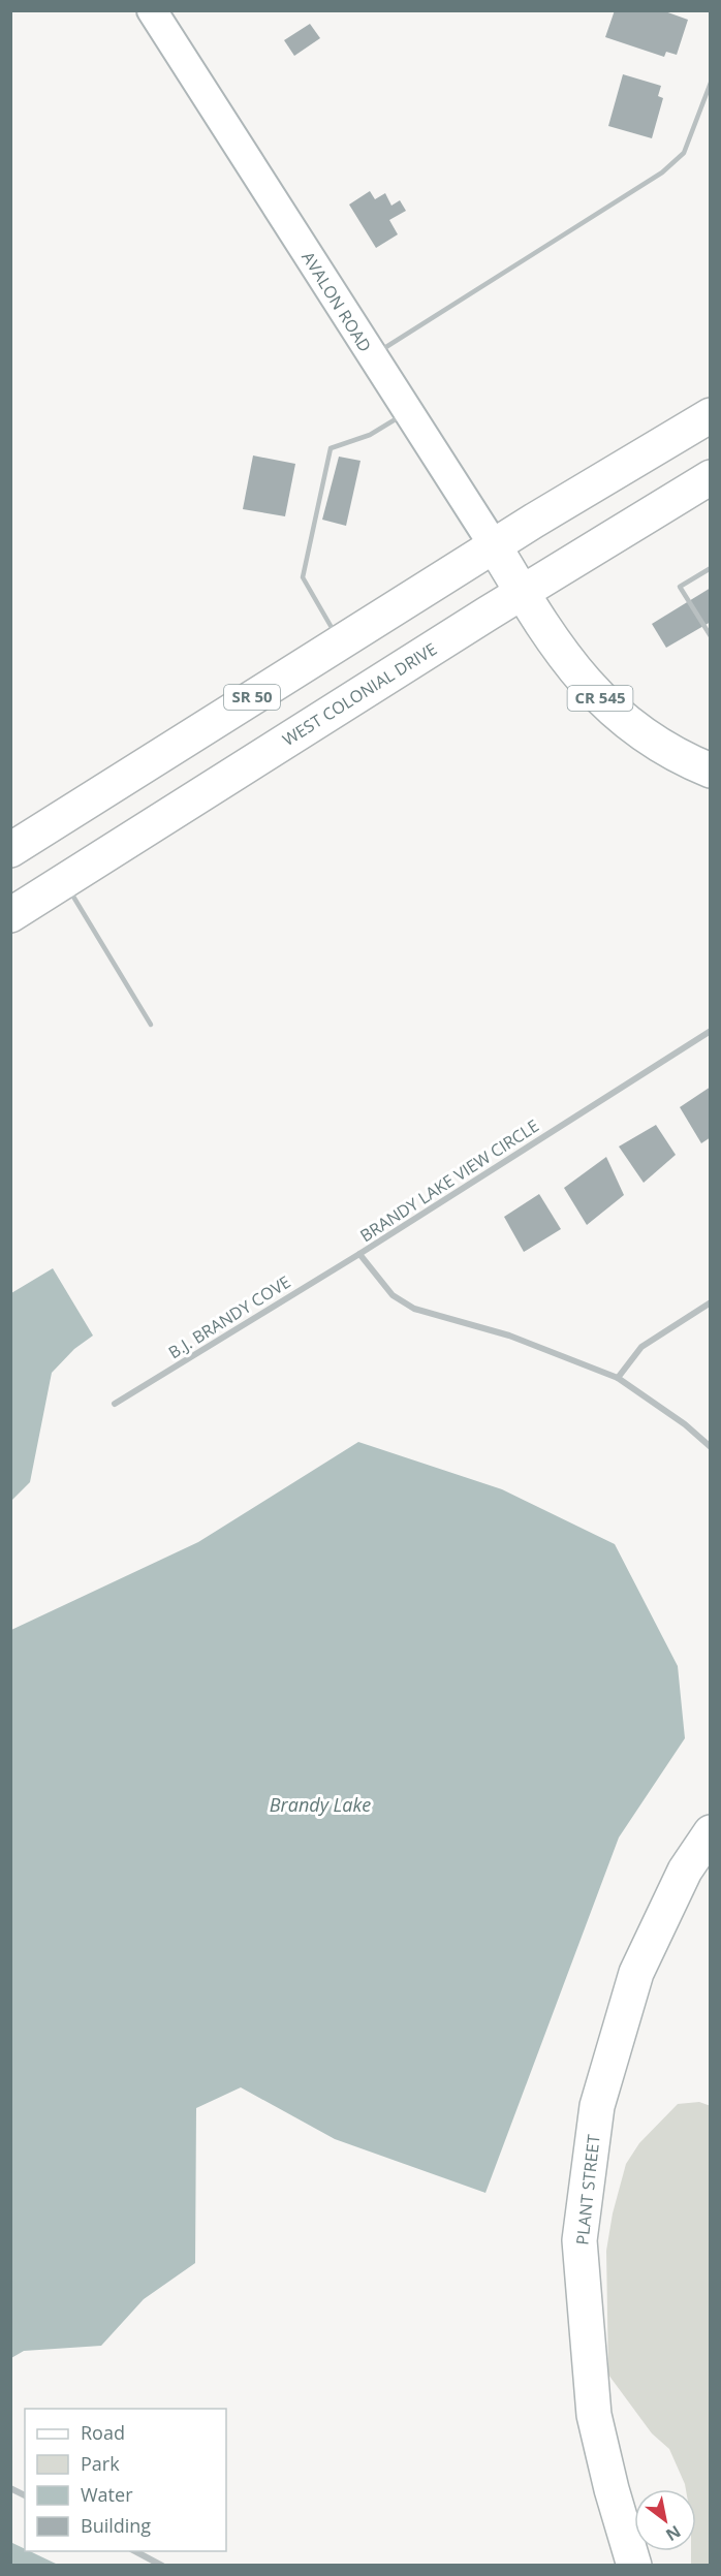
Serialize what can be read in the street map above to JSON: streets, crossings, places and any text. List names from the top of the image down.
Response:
{
  "streets": {
    "main road": [
      "AVALON ROAD",
      "WEST COLONIAL DRIVE",
      "SR 50",
      "CR 545",
      "PLANT STREET"
    ],
    "street": ["BRANDY LAKE VIEW CIRCLE", "B.J. BRANDY COVE"]
  },
  "crossings": [
    ["AVALON ROAD", "WEST COLONIAL DRIVE"],
    ["AVALON ROAD", "SR 50"],
    ["AVALON ROAD", "CR 545"],
    ["WEST COLONIAL DRIVE", "CR 545"],
    ["BRANDY LAKE VIEW CIRCLE", "B.J. BRANDY COVE"]
  ],
  "water": ["Brandy Lake"],
  "legend": [
    "Road",
    "Park",
    "Water",
    "Building"
  ],
  "north": "bottom right"
}
